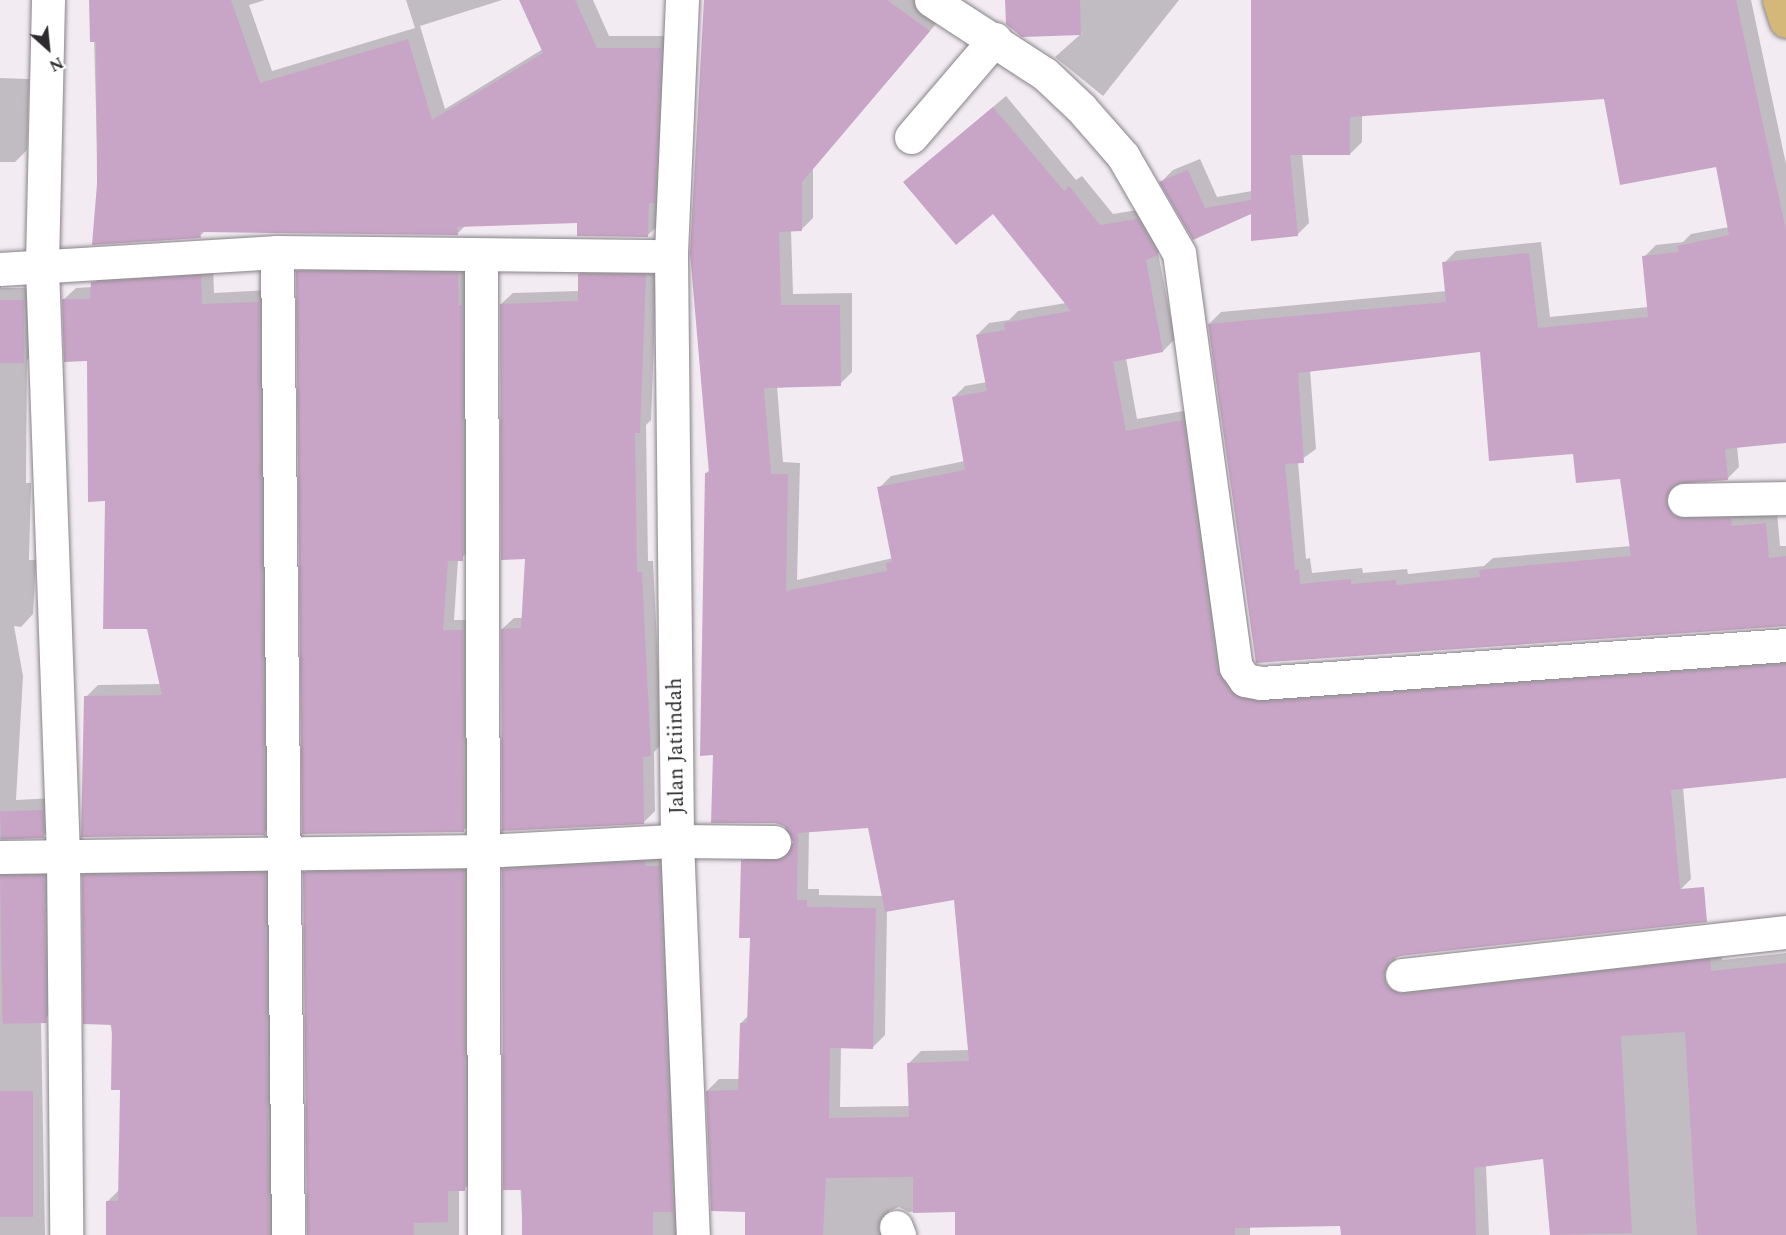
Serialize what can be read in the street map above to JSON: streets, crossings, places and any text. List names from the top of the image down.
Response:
{
  "streets": {
    "street": ["Jalan Jatiindah"]
  },
  "north": "bottom right"
}
